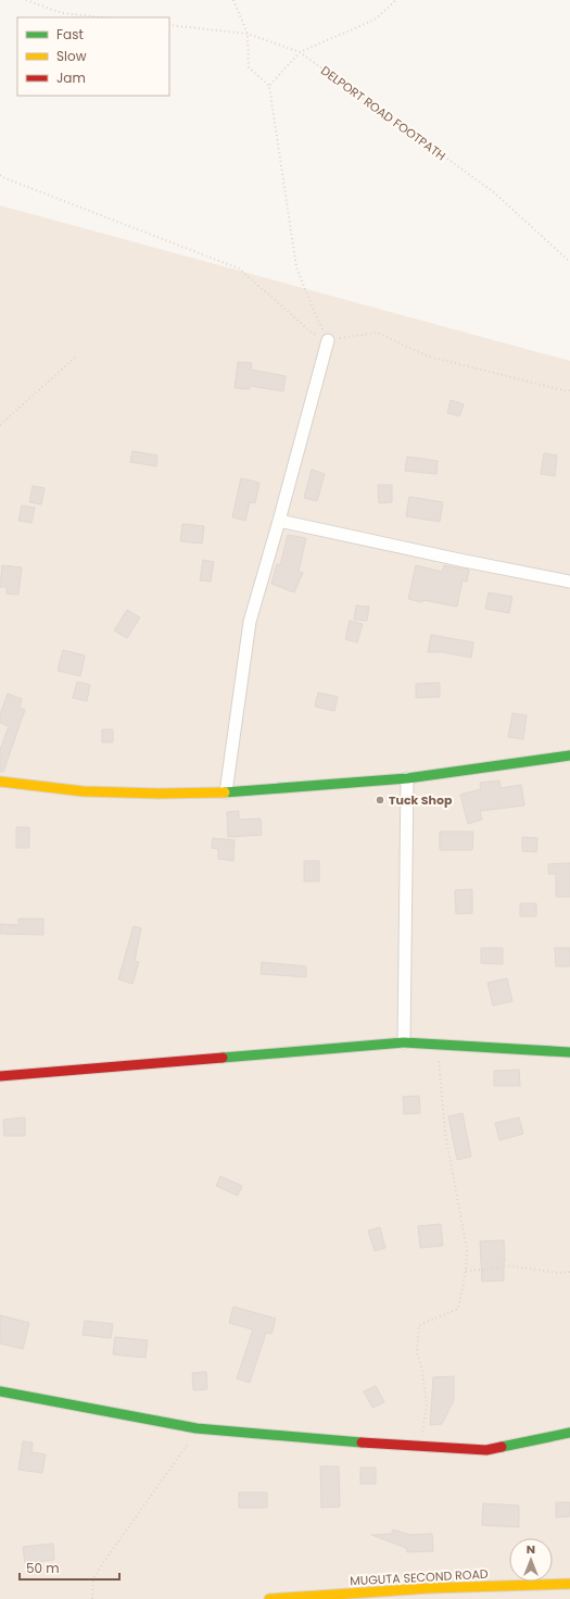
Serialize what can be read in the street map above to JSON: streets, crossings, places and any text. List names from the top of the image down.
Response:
{
  "streets": {
    "street": ["MUGUTA SECOND ROAD"],
    "path": ["DELPORT ROAD FOOTPATH"]
  },
  "places": ["Tuck Shop"],
  "legend": ["Fast", "Slow", "Jam"],
  "scale_bar": "50 m",
  "north": "top"
}
